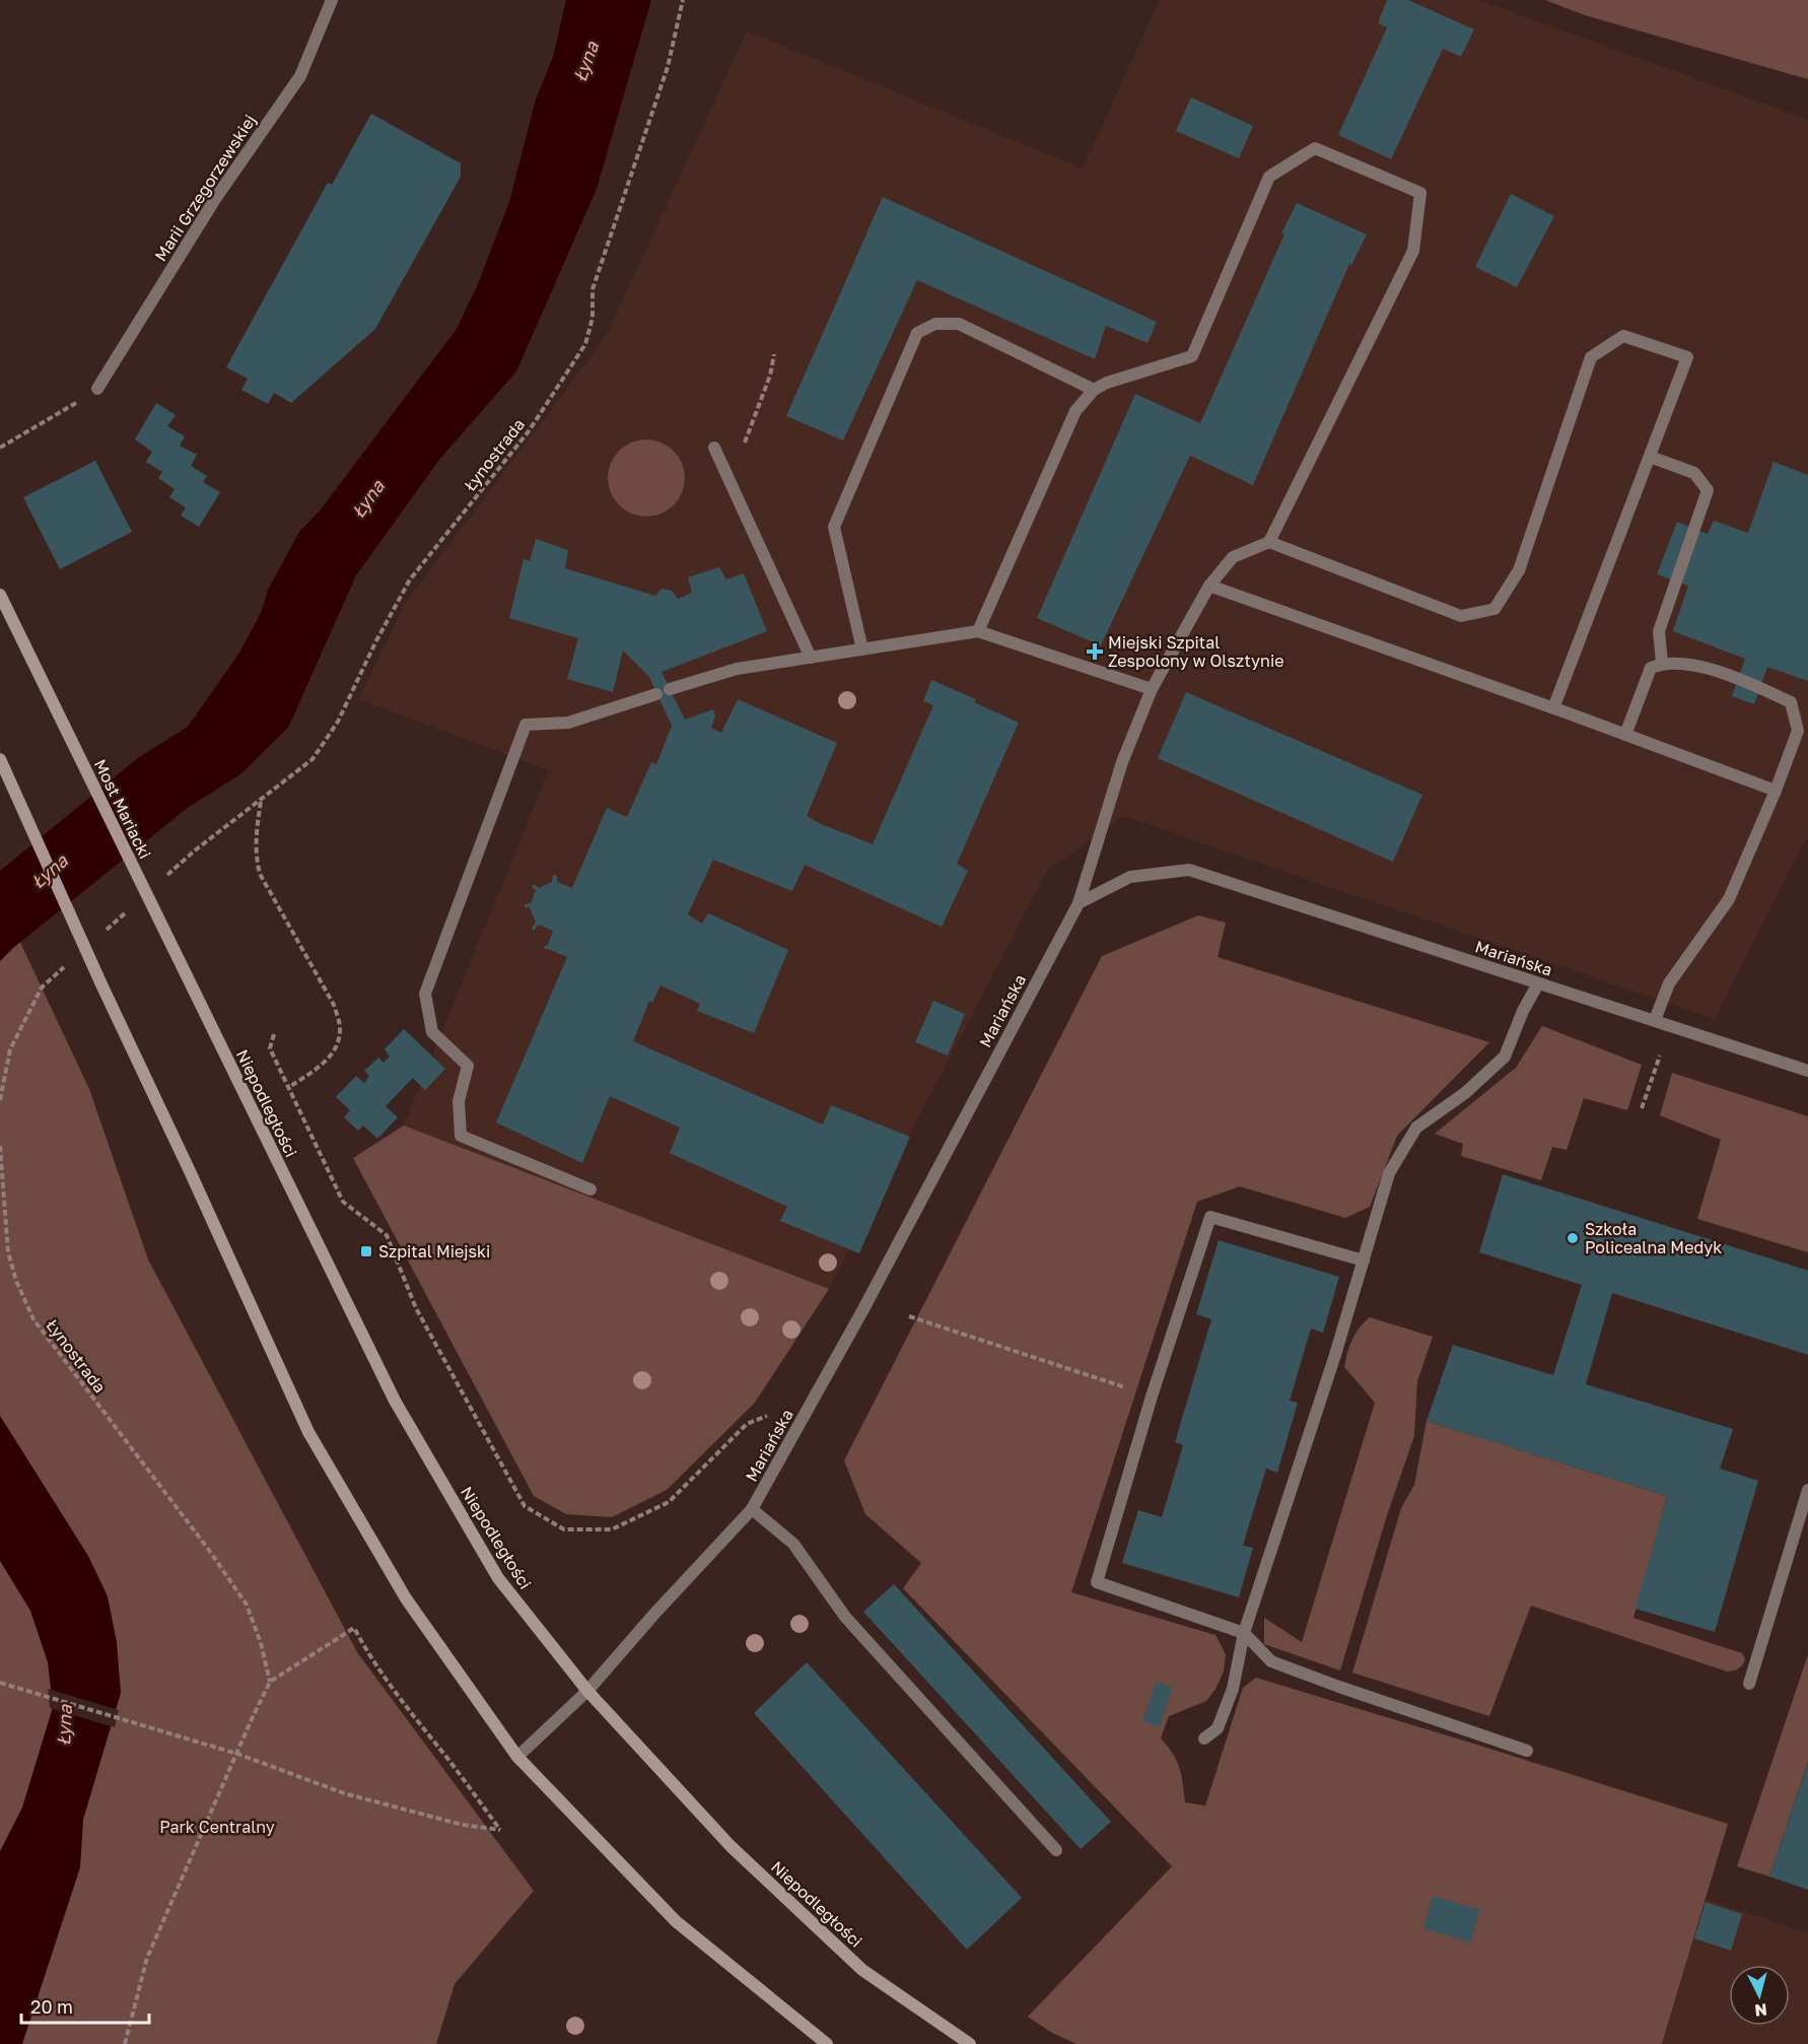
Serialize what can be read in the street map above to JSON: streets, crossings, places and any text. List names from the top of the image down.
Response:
{
  "streets": {
    "street": [
      "Marii Grzegorzewskiej",
      "Most Mariacki",
      "Mariańska",
      "Niepodległości"
    ],
    "path": ["Łynostrada"]
  },
  "crossings": [
    ["Most Mariacki", "Niepodległości"],
    ["Mariańska", "Niepodległości"]
  ],
  "water": ["Łyna"],
  "parks": ["Park Centralny"],
  "places": {
    "health": ["Miejski Szpital Zespolony w Olsztynie"],
    "other": ["Szkoła Policealna Medyk"],
    "transit": ["Szpital Miejski"]
  },
  "scale_bar": "20 m",
  "north": "bottom"
}
